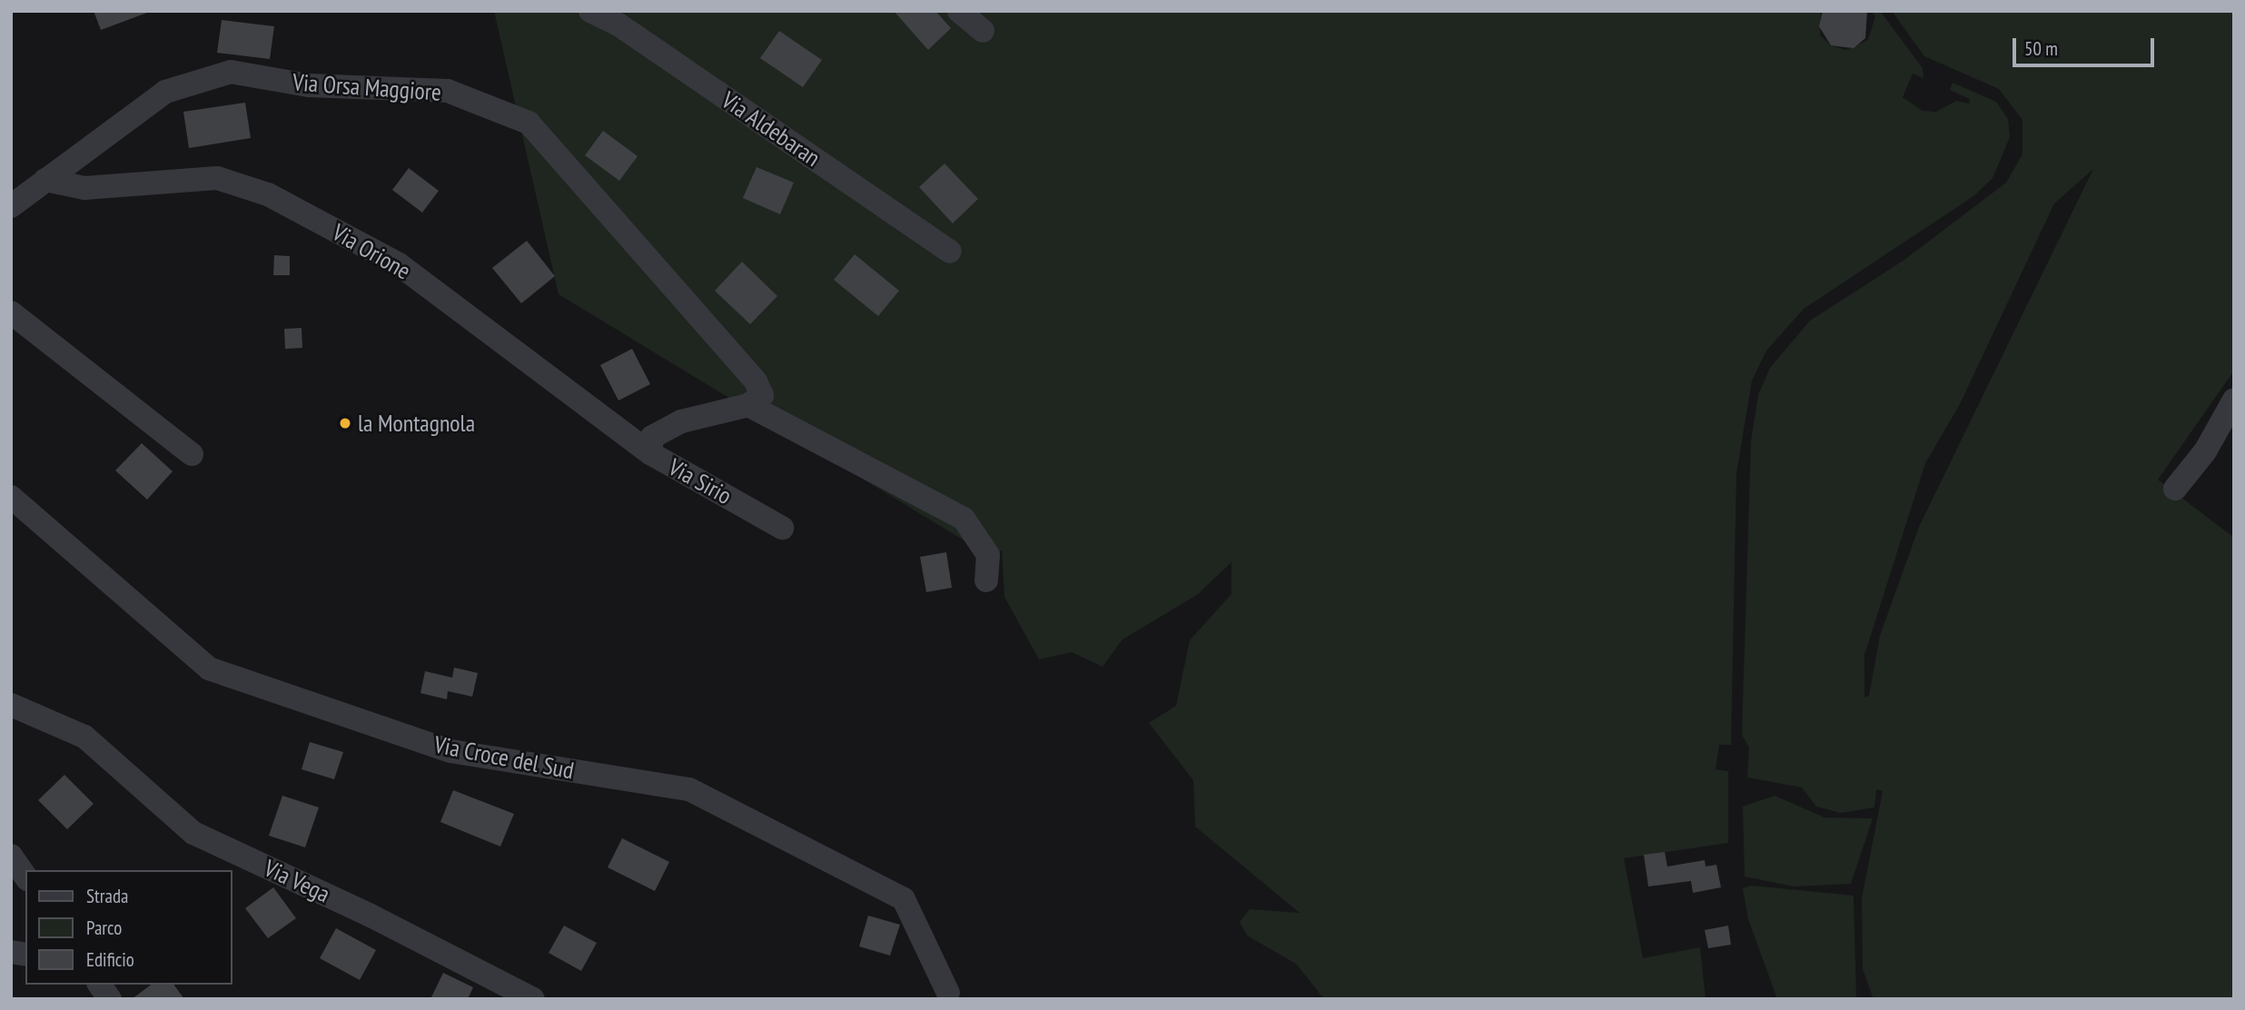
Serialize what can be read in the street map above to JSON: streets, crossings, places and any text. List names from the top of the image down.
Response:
{
  "streets": {
    "street": [
      "Via Orsa Maggiore",
      "Via Aldebaran",
      "Via Orione",
      "Via Sirio",
      "Via Croce del Sud",
      "Via Vega"
    ]
  },
  "crossings": [
    ["Via Orsa Maggiore", "Via Orione"],
    ["Via Orsa Maggiore", "Via Sirio"],
    ["Via Orione", "Via Sirio"]
  ],
  "places": ["la Montagnola"],
  "legend": ["Strada", "Parco", "Edificio"],
  "scale_bar": "50 m"
}
